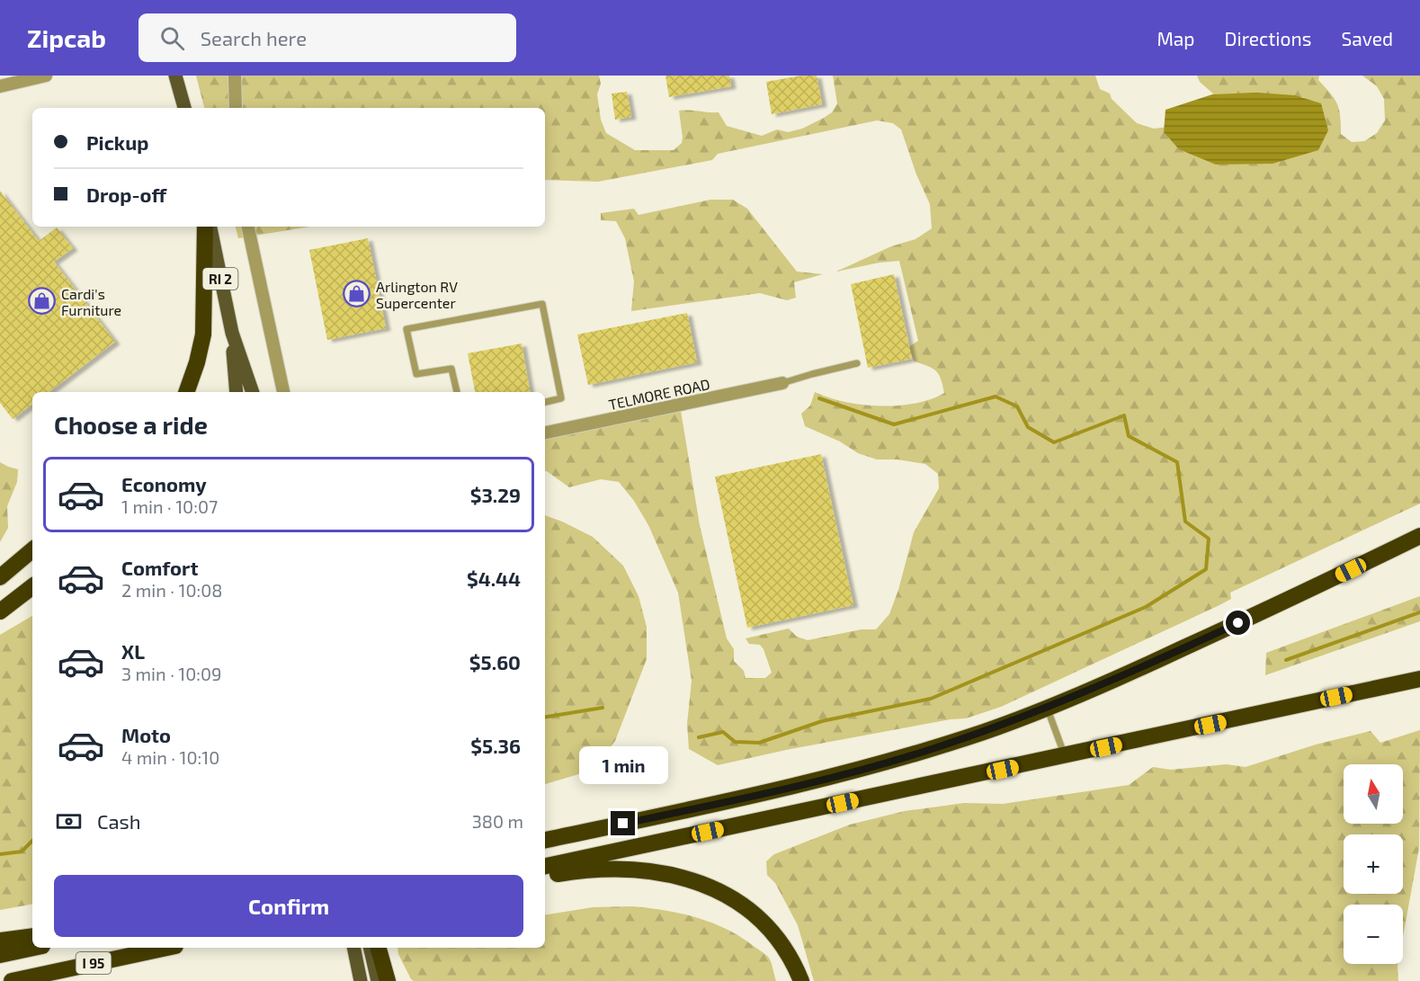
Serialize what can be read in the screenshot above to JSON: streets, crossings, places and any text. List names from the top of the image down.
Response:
{
  "streets": {
    "highway": ["I 95"],
    "main road": ["RI 2"],
    "street": ["TELMORE ROAD"]
  },
  "places": {
    "shop": ["Arlington RV Supercenter", "Cardi's Furniture"]
  },
  "north": "top",
  "page": {
    "header": "Zipcab",
    "search": "Search here",
    "nav": ["Map", "Directions", "Saved"],
    "banner": ["Pickup", "Drop-off"],
    "heading": "Choose a ride",
    "list": [
      {
        "name": "Economy",
        "note": "1 min · 10:07",
        "value": "$3.29"
      },
      {
        "name": "Comfort",
        "note": "2 min · 10:08",
        "value": "$4.44"
      },
      {
        "name": "XL",
        "note": "3 min · 10:09",
        "value": "$5.60"
      },
      {
        "name": "Moto",
        "note": "4 min · 10:10",
        "value": "$5.36"
      }
    ],
    "bubble": "1 min",
    "map_buttons": ["+", "−"],
    "pay": ["Cash", "380 m"],
    "buttons": "Confirm"
  }
}
